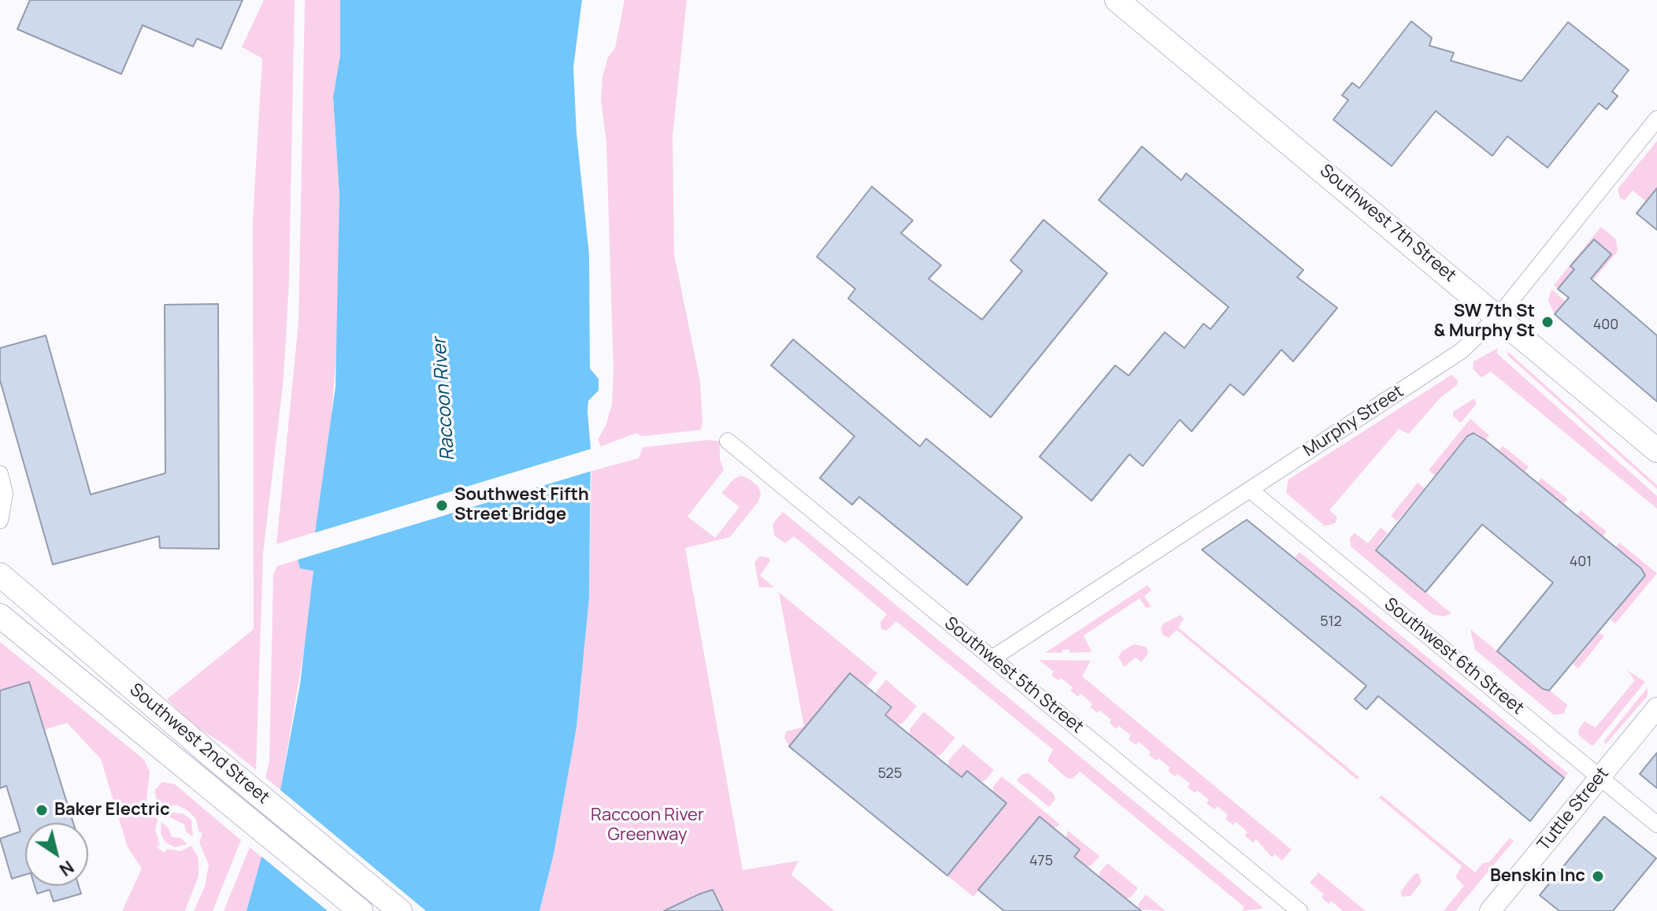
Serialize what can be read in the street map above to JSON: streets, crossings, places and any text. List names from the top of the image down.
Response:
{
  "streets": {
    "main road": ["Southwest 7th Street", "Southwest 2nd Street"],
    "street": [
      "Murphy Street",
      "Southwest 6th Street",
      "Southwest 5th Street",
      "Tuttle Street"
    ]
  },
  "crossings": [
    ["Southwest 7th Street", "Murphy Street"],
    ["Murphy Street", "Southwest 6th Street"],
    ["Murphy Street", "Southwest 5th Street"],
    ["Southwest 6th Street", "Tuttle Street"]
  ],
  "water": ["Raccoon River"],
  "parks": ["Raccoon River Greenway"],
  "places": [
    "SW 7th St & Murphy St",
    "Southwest Fifth Street Bridge",
    "Baker Electric",
    "Benskin Inc"
  ],
  "house_numbers": [
    "400",
    "401",
    "512",
    "525",
    "475"
  ],
  "north": "bottom right"
}
